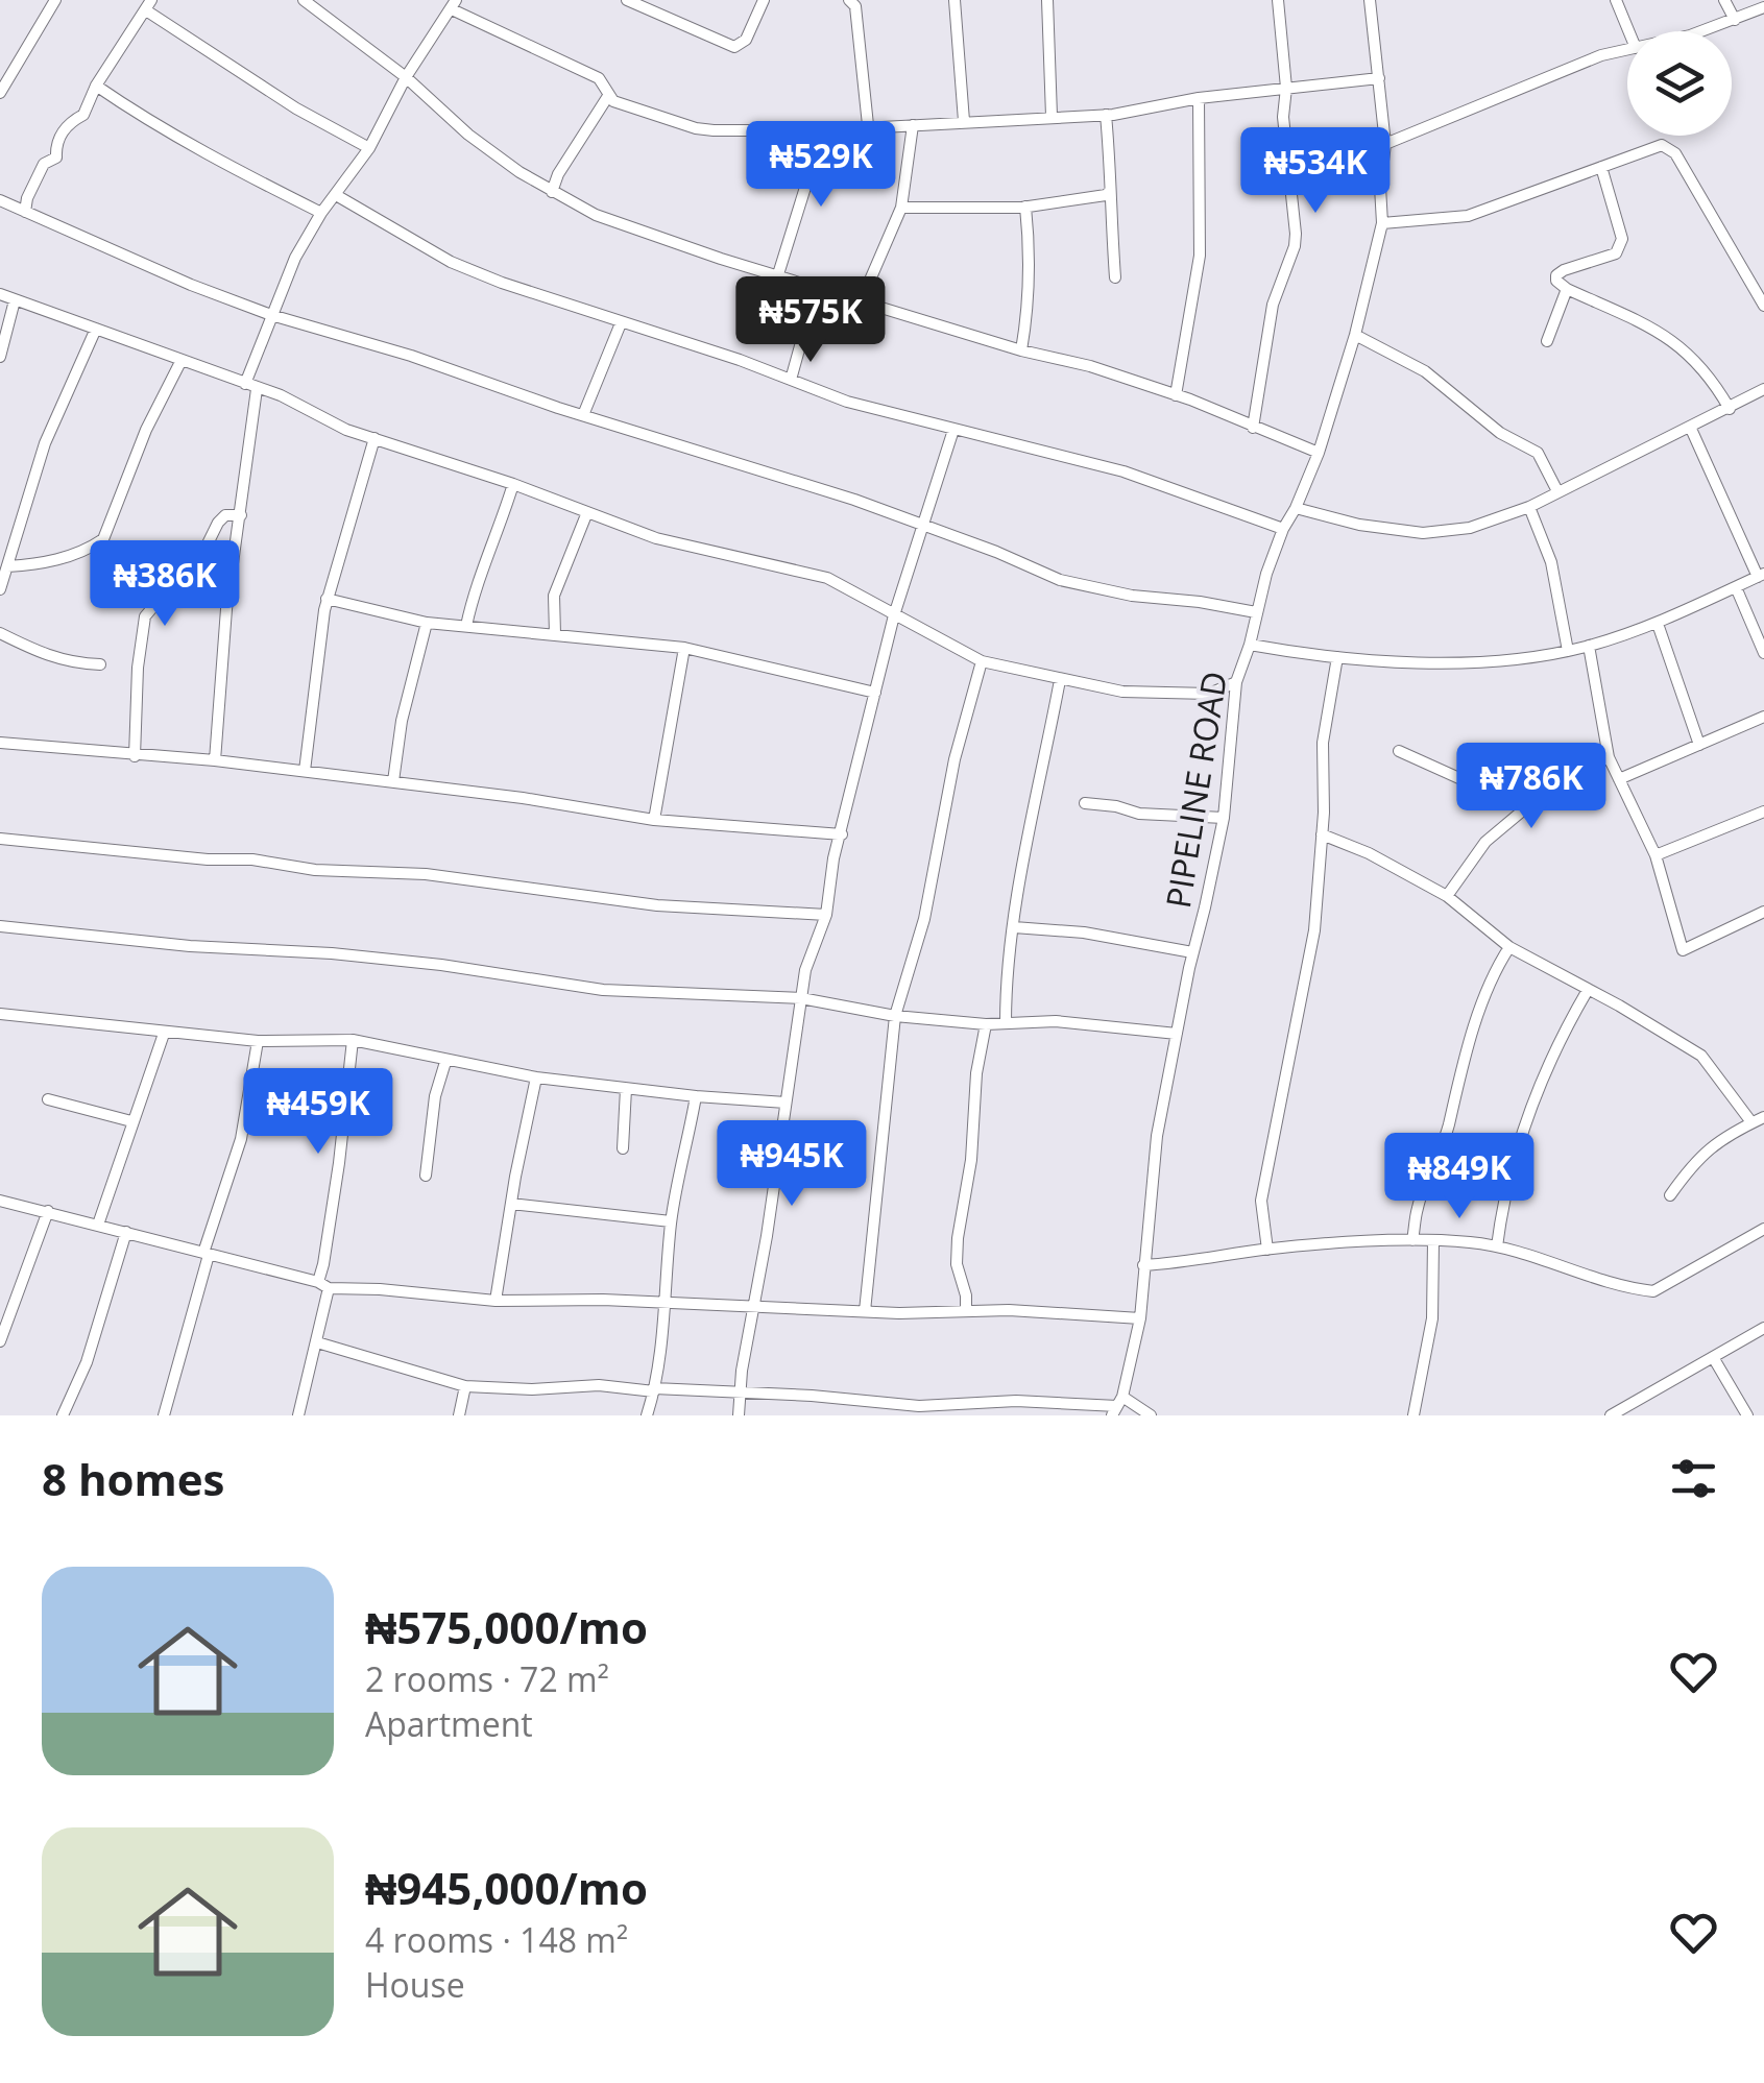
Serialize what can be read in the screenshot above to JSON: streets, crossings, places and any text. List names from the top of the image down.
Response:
{
  "streets": {
    "street": ["PIPELINE ROAD"]
  },
  "page": {
    "price": [
      "₦529K",
      "₦534K",
      "₦575K",
      "₦386K",
      "₦786K",
      "₦459K",
      "₦945K",
      "₦849K"
    ],
    "heading": "8 homes",
    "list": [
      {
        "name": "₦575,000/mo",
        "note": "2 rooms · 72 m² · Apartment"
      },
      {
        "name": "₦945,000/mo",
        "note": "4 rooms · 148 m² · House"
      }
    ]
  }
}
